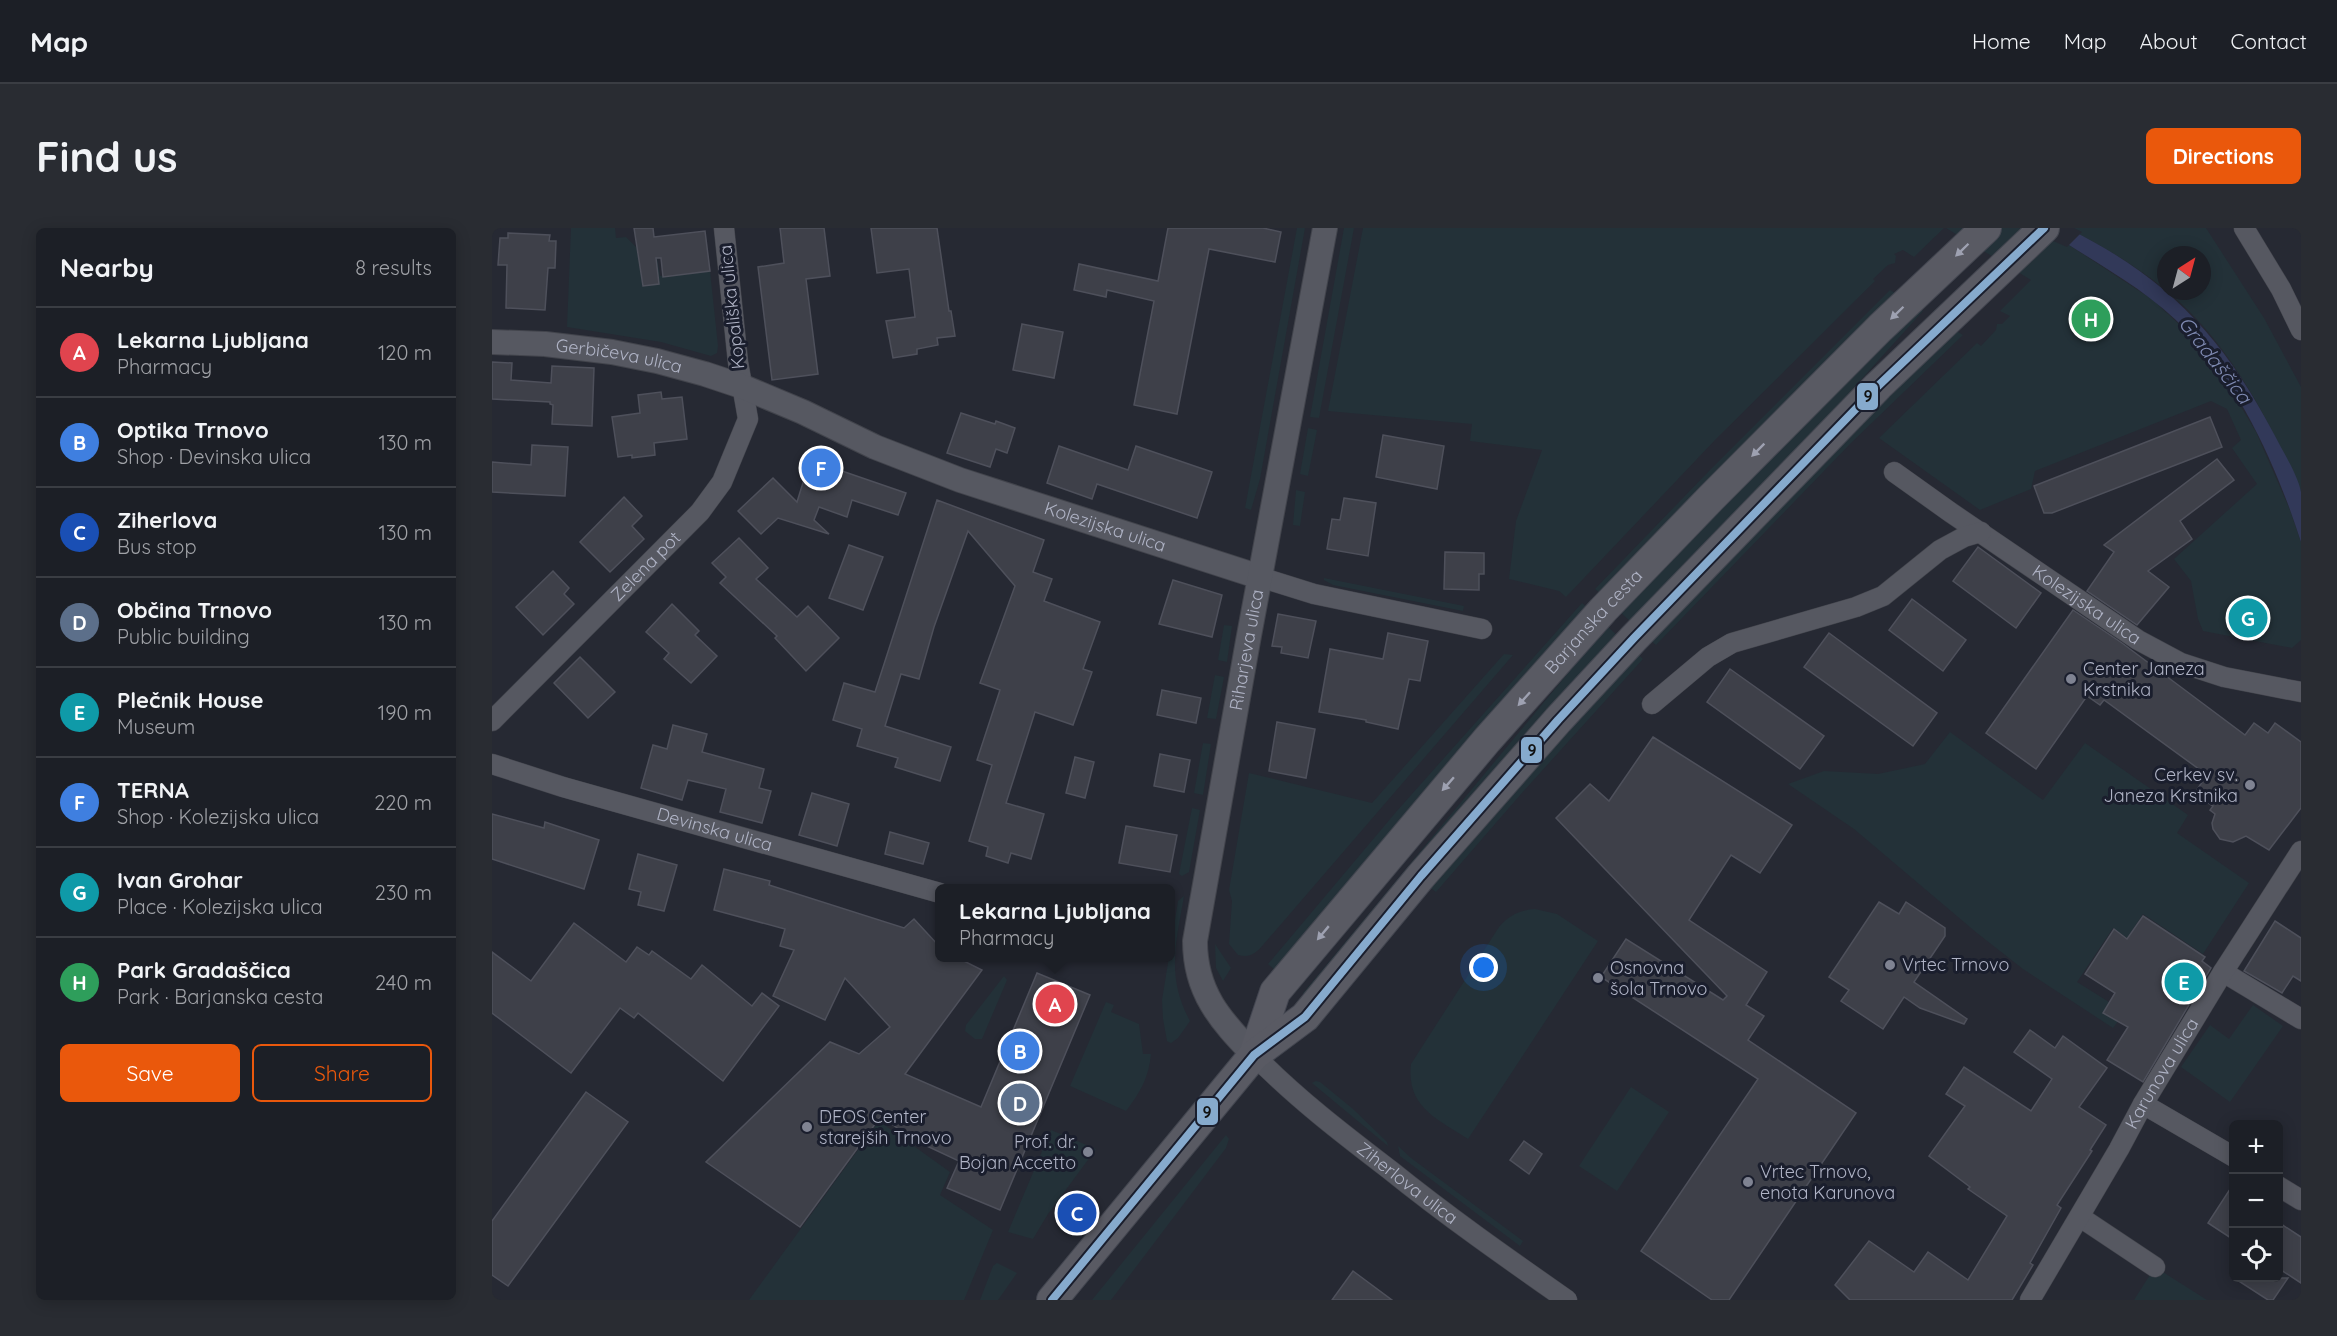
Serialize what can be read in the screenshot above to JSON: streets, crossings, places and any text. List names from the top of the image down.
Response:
{
  "streets": {
    "main road": ["Barjanska cesta"],
    "street": [
      "Kopališka ulica",
      "Gerbičeva ulica",
      "Kolezijska ulica",
      "Zelena pot",
      "Riharjeva ulica",
      "Devinska ulica",
      "Karunova ulica",
      "Ziherlova ulica"
    ]
  },
  "crossings": [
    ["Kopališka ulica", "Gerbičeva ulica"],
    ["Kopališka ulica", "Kolezijska ulica"],
    ["Kopališka ulica", "Zelena pot"],
    ["Gerbičeva ulica", "Kolezijska ulica"],
    ["Gerbičeva ulica", "Zelena pot"],
    ["Kolezijska ulica", "Zelena pot"],
    ["Kolezijska ulica", "Riharjeva ulica"],
    ["Barjanska cesta", "Riharjeva ulica"],
    ["Barjanska cesta", "Ziherlova ulica"],
    ["Riharjeva ulica", "Ziherlova ulica"]
  ],
  "water": ["Gradaščica"],
  "places": [
    "Center Janeza Krstnika",
    "Cerkev sv. Janeza Krstnika",
    "Vrtec Trnovo",
    "Osnovna šola Trnovo",
    "DEOS Center starejših Trnovo",
    "Prof. dr. Bojan Accetto",
    "Vrtec Trnovo, enota Karunova"
  ],
  "lines": ["transit line 9"],
  "north": "top right",
  "page": {
    "header": "Map",
    "nav": [
      "Home",
      "Map",
      "About",
      "Contact"
    ],
    "buttons": [
      "Directions",
      ["Save", "Share"]
    ],
    "title": "Find us",
    "heading": ["Nearby", "8 results"],
    "pins": [
      "H",
      "F",
      "G",
      "E",
      "A",
      "B",
      "D",
      "C"
    ],
    "list": [
      {
        "mark": "A",
        "name": "Lekarna Ljubljana",
        "note": "Pharmacy",
        "value": "120 m"
      },
      {
        "mark": "B",
        "name": "Optika Trnovo",
        "note": "Shop · Devinska ulica",
        "value": "130 m"
      },
      {
        "mark": "C",
        "name": "Ziherlova",
        "note": "Bus stop",
        "value": "130 m"
      },
      {
        "mark": "D",
        "name": "Občina Trnovo",
        "note": "Public building",
        "value": "130 m"
      },
      {
        "mark": "E",
        "name": "Plečnik House",
        "note": "Museum",
        "value": "190 m"
      },
      {
        "mark": "F",
        "name": "TERNA",
        "note": "Shop · Kolezijska ulica",
        "value": "220 m"
      },
      {
        "mark": "G",
        "name": "Ivan Grohar",
        "note": "Place · Kolezijska ulica",
        "value": "230 m"
      },
      {
        "mark": "H",
        "name": "Park Gradaščica",
        "note": "Park · Barjanska cesta",
        "value": "240 m"
      }
    ],
    "popup": ["Lekarna Ljubljana", "Pharmacy"],
    "map_buttons": ["+", "−"]
  }
}
